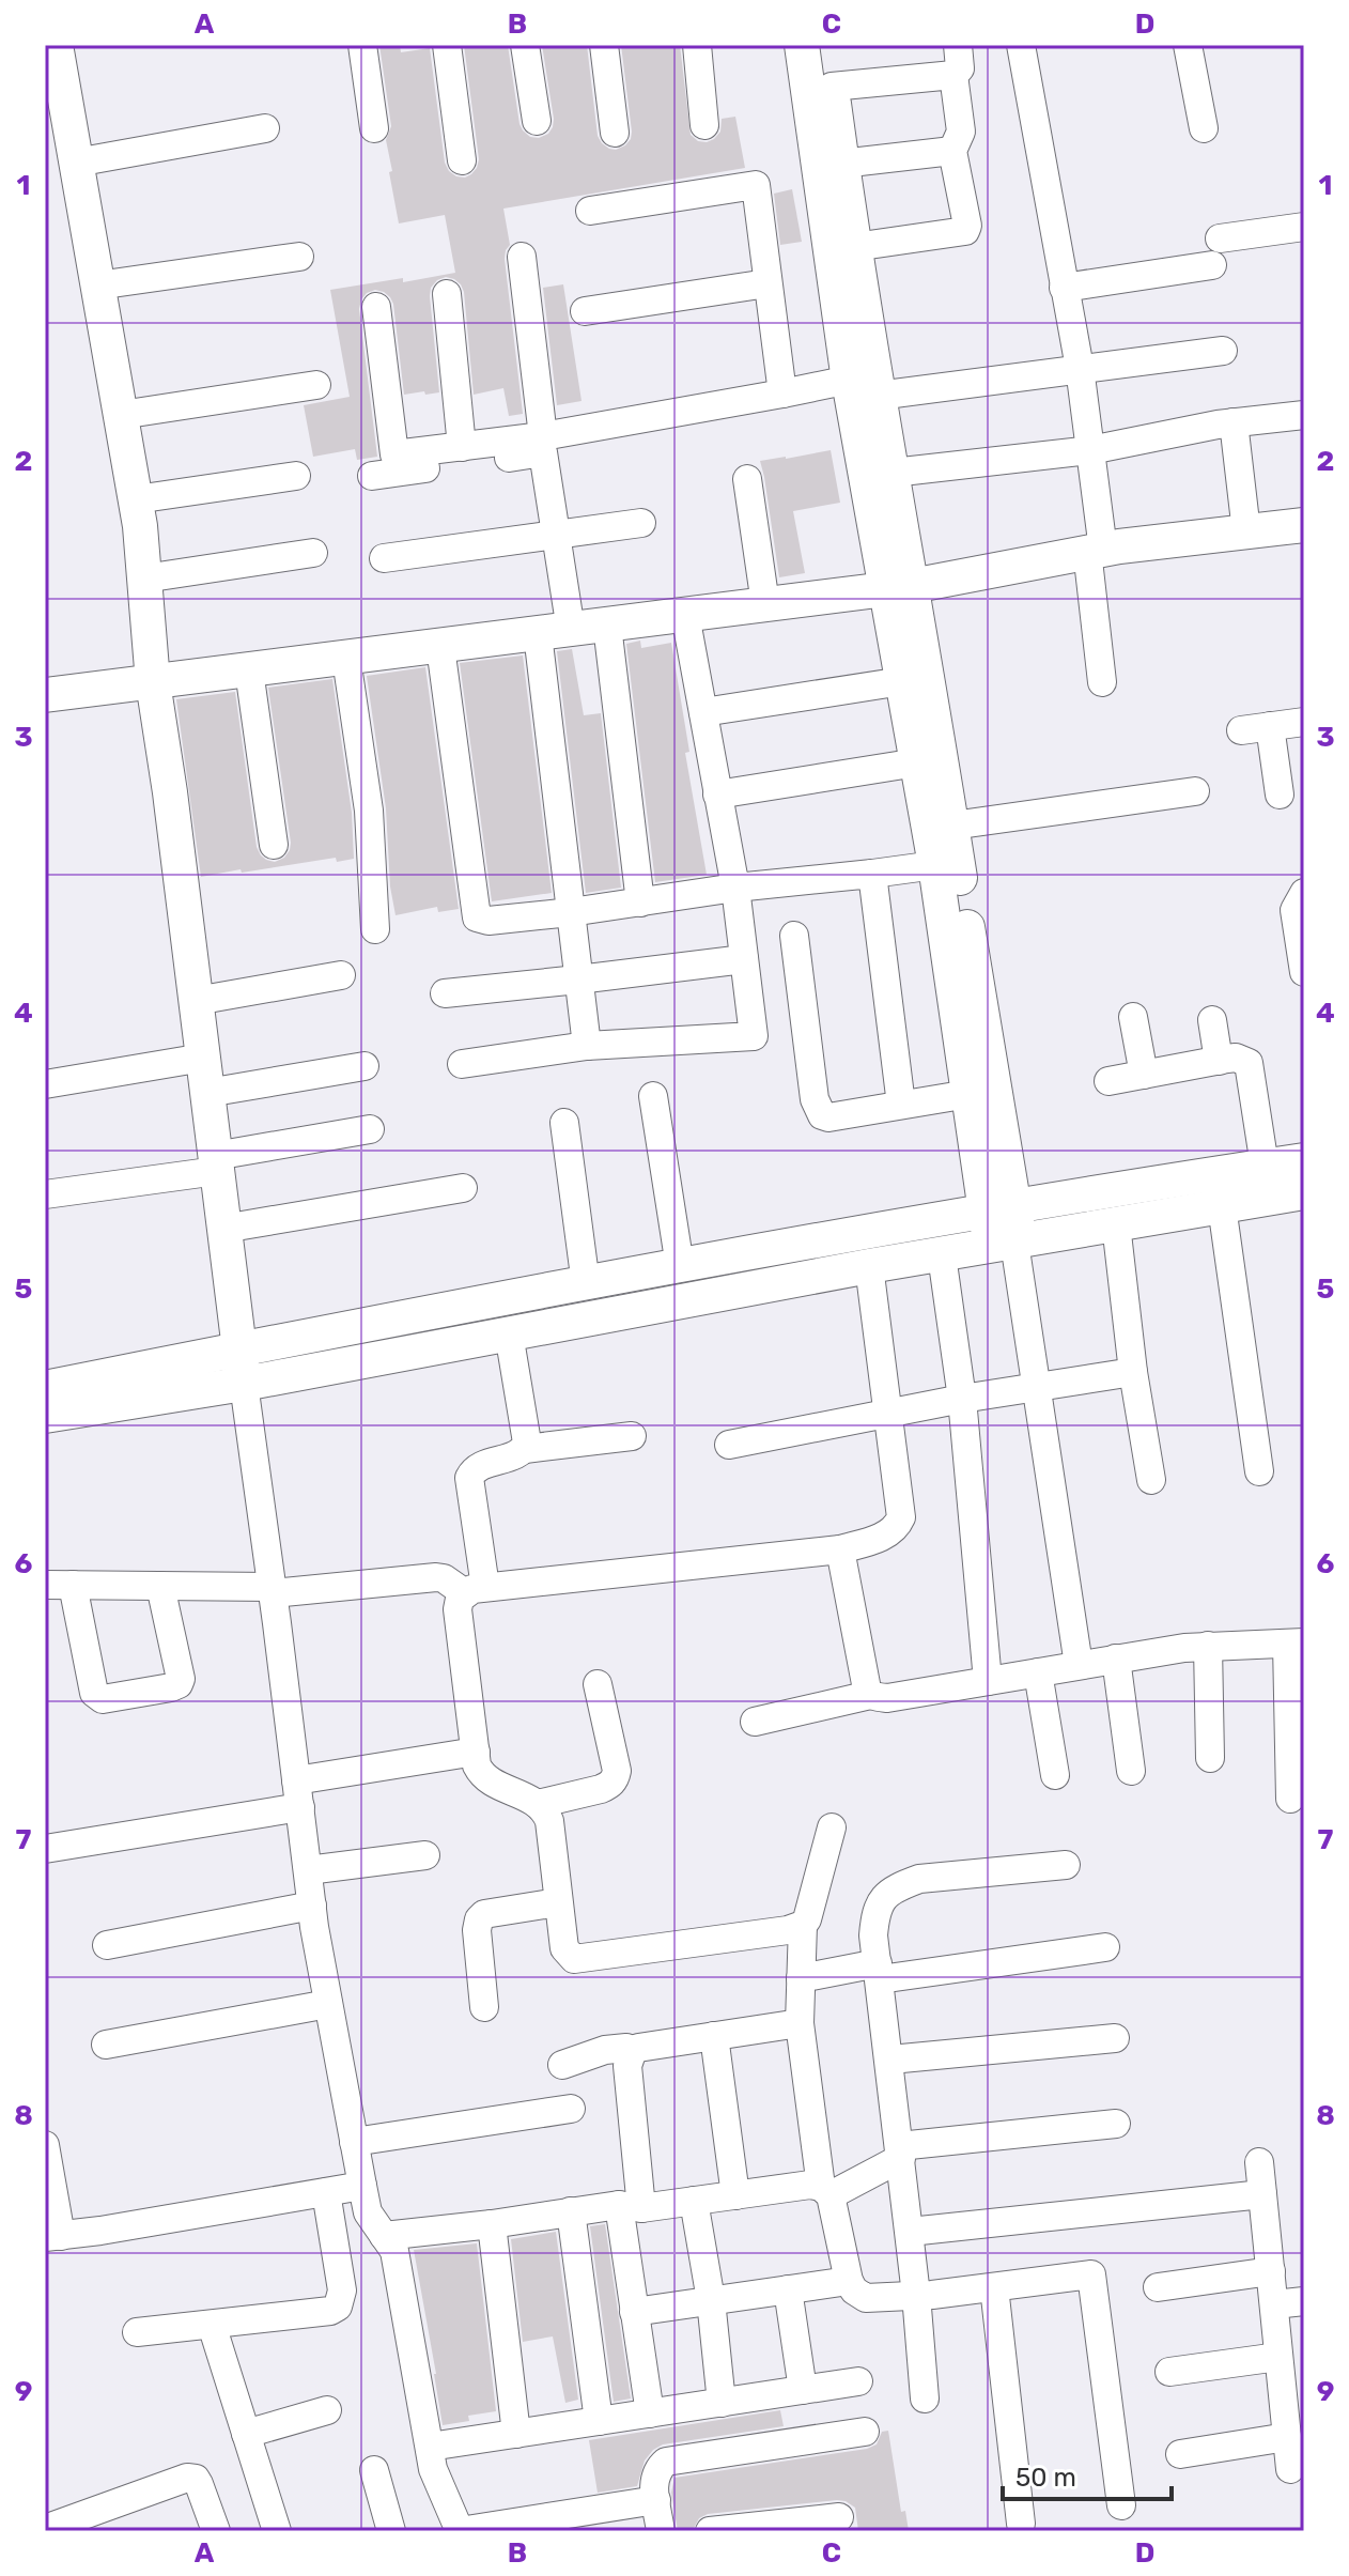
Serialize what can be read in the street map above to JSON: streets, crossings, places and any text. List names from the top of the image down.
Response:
{
  "scale_bar": "50 m",
  "grid": {
    "columns": [
      "A",
      "B",
      "C",
      "D"
    ],
    "rows": [
      "1",
      "2",
      "3",
      "4",
      "5",
      "6",
      "7",
      "8",
      "9"
    ]
  }
}
